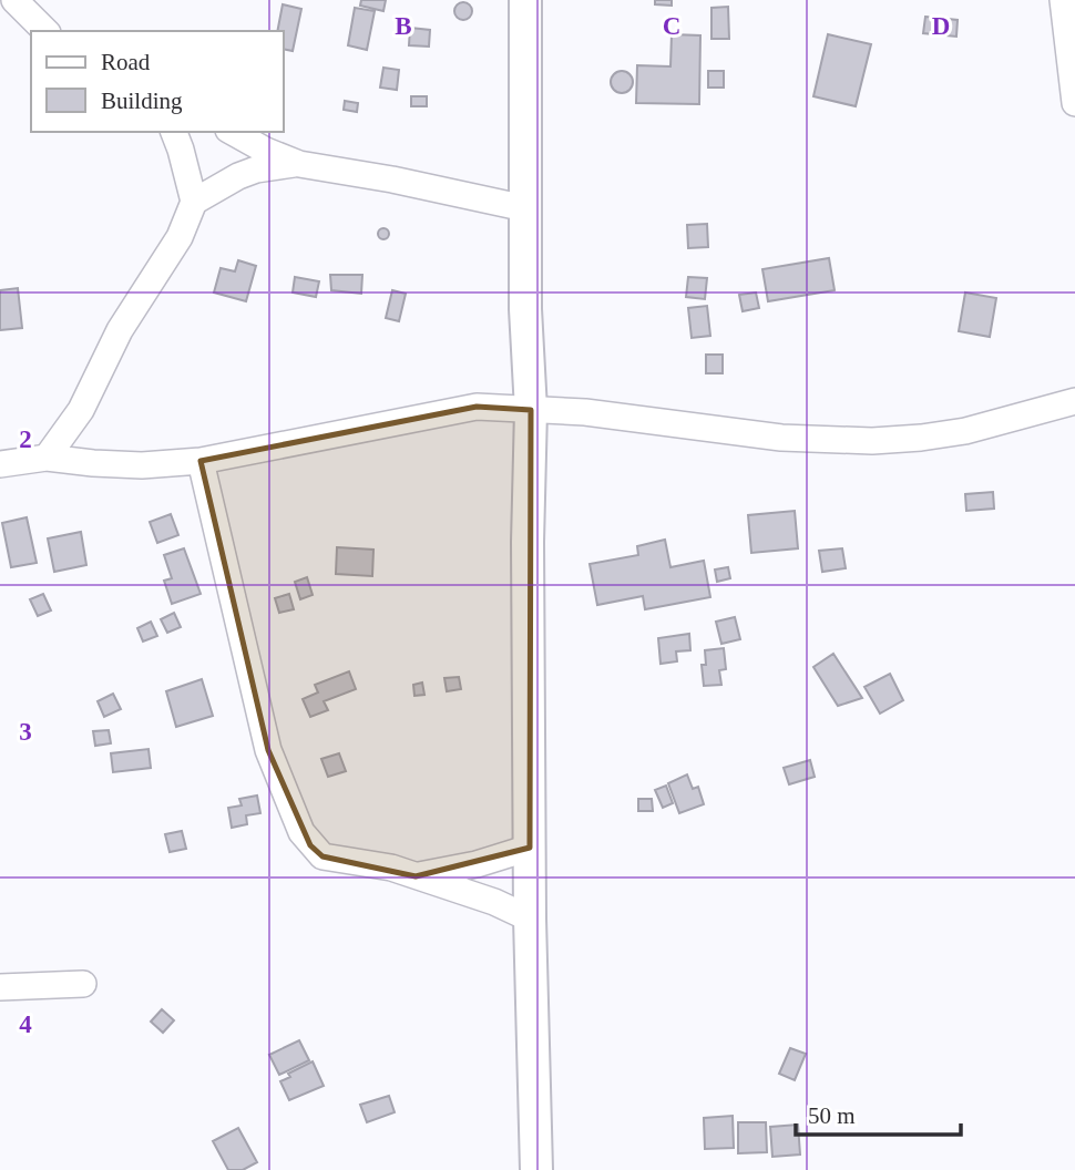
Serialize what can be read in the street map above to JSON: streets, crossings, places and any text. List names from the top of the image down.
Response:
{
  "legend": ["Road", "Building"],
  "scale_bar": "50 m",
  "grid": {
    "columns": ["B", "C", "D"],
    "rows": ["2", "3", "4"]
  }
}
